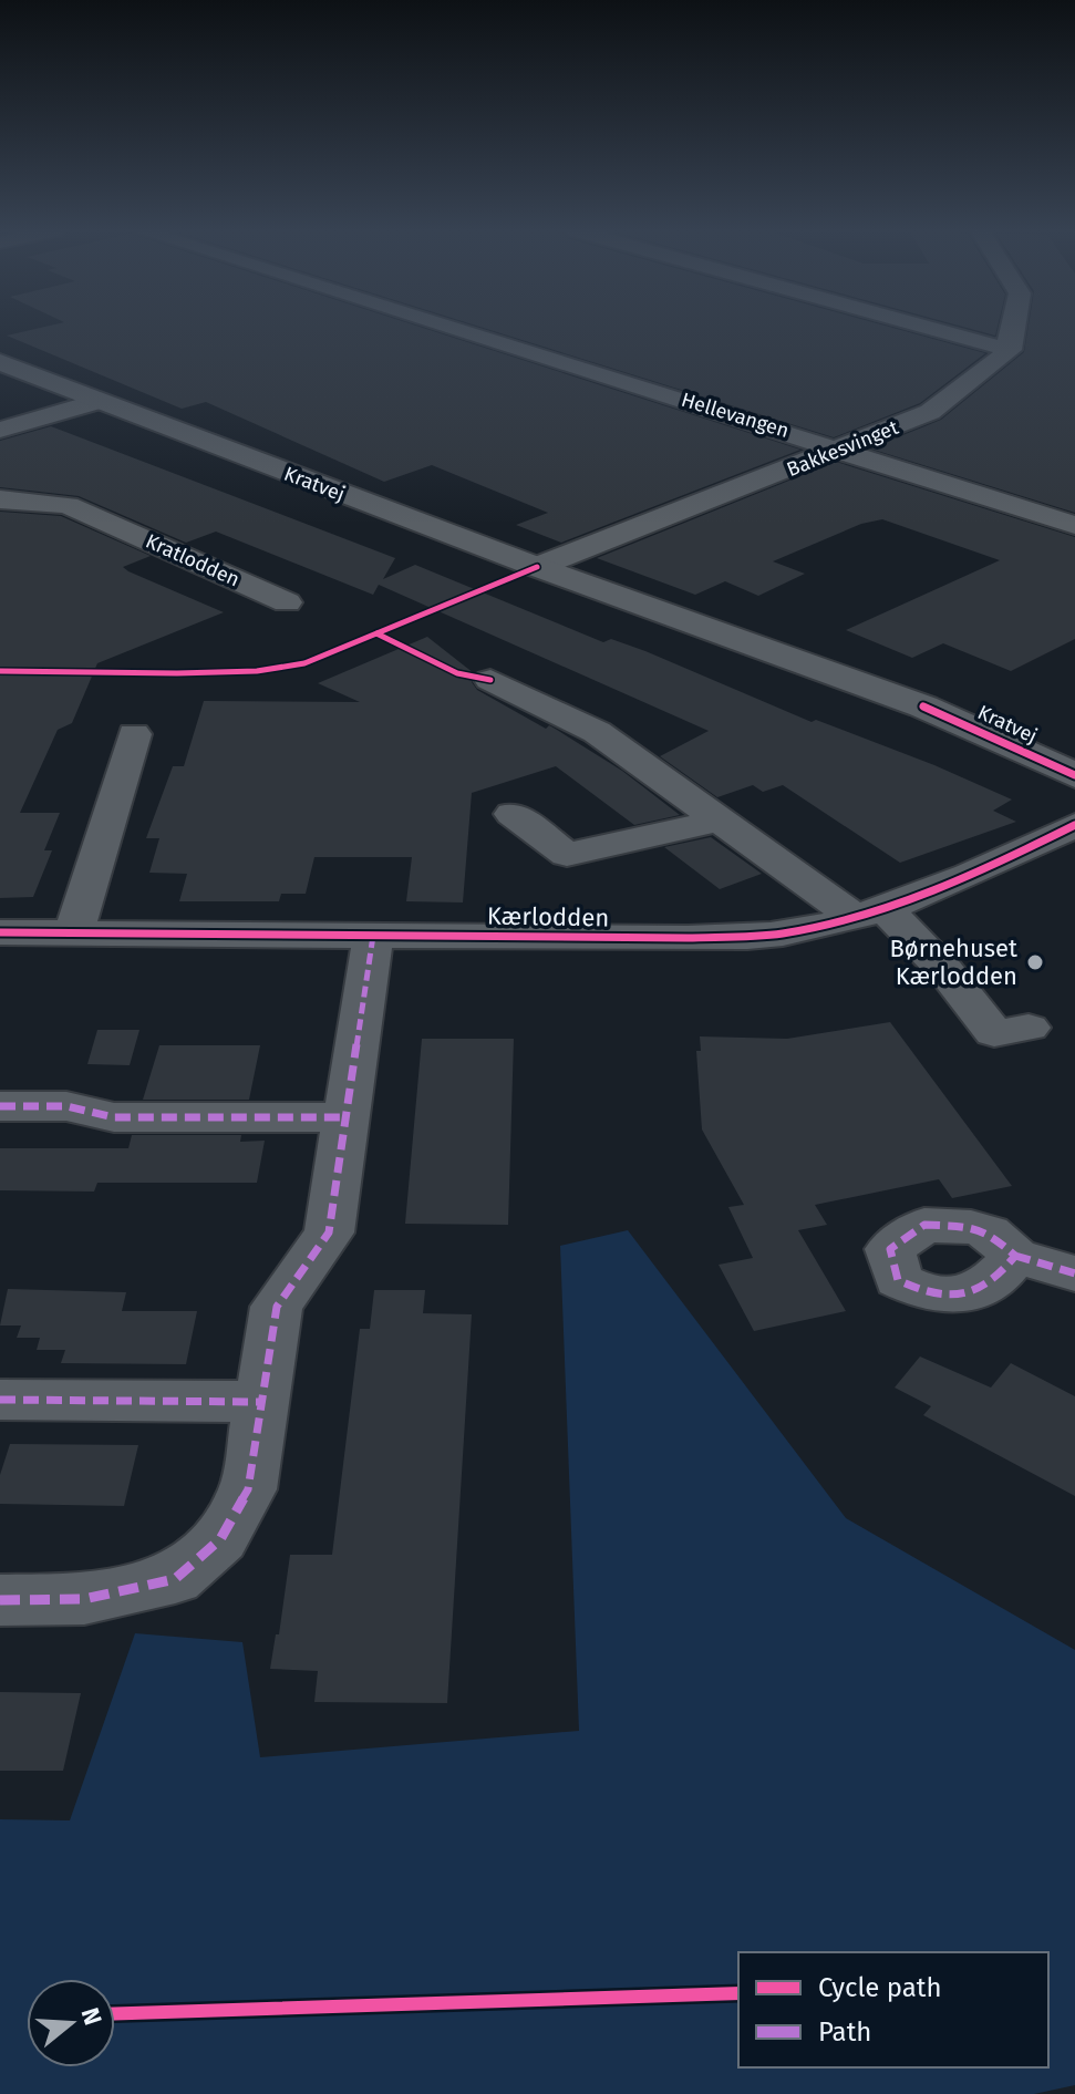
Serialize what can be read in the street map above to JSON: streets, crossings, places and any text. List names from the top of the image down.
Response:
{
  "streets": {
    "street": [
      "Hellevangen",
      "Bakkesvinget",
      "Kratvej",
      "Kratlodden",
      "Kærlodden"
    ]
  },
  "crossings": [
    ["Hellevangen", "Bakkesvinget"],
    ["Bakkesvinget", "Kratvej"]
  ],
  "places": ["Børnehuset Kærlodden"],
  "legend": ["Cycle path", "Path"],
  "north": "right"
}
